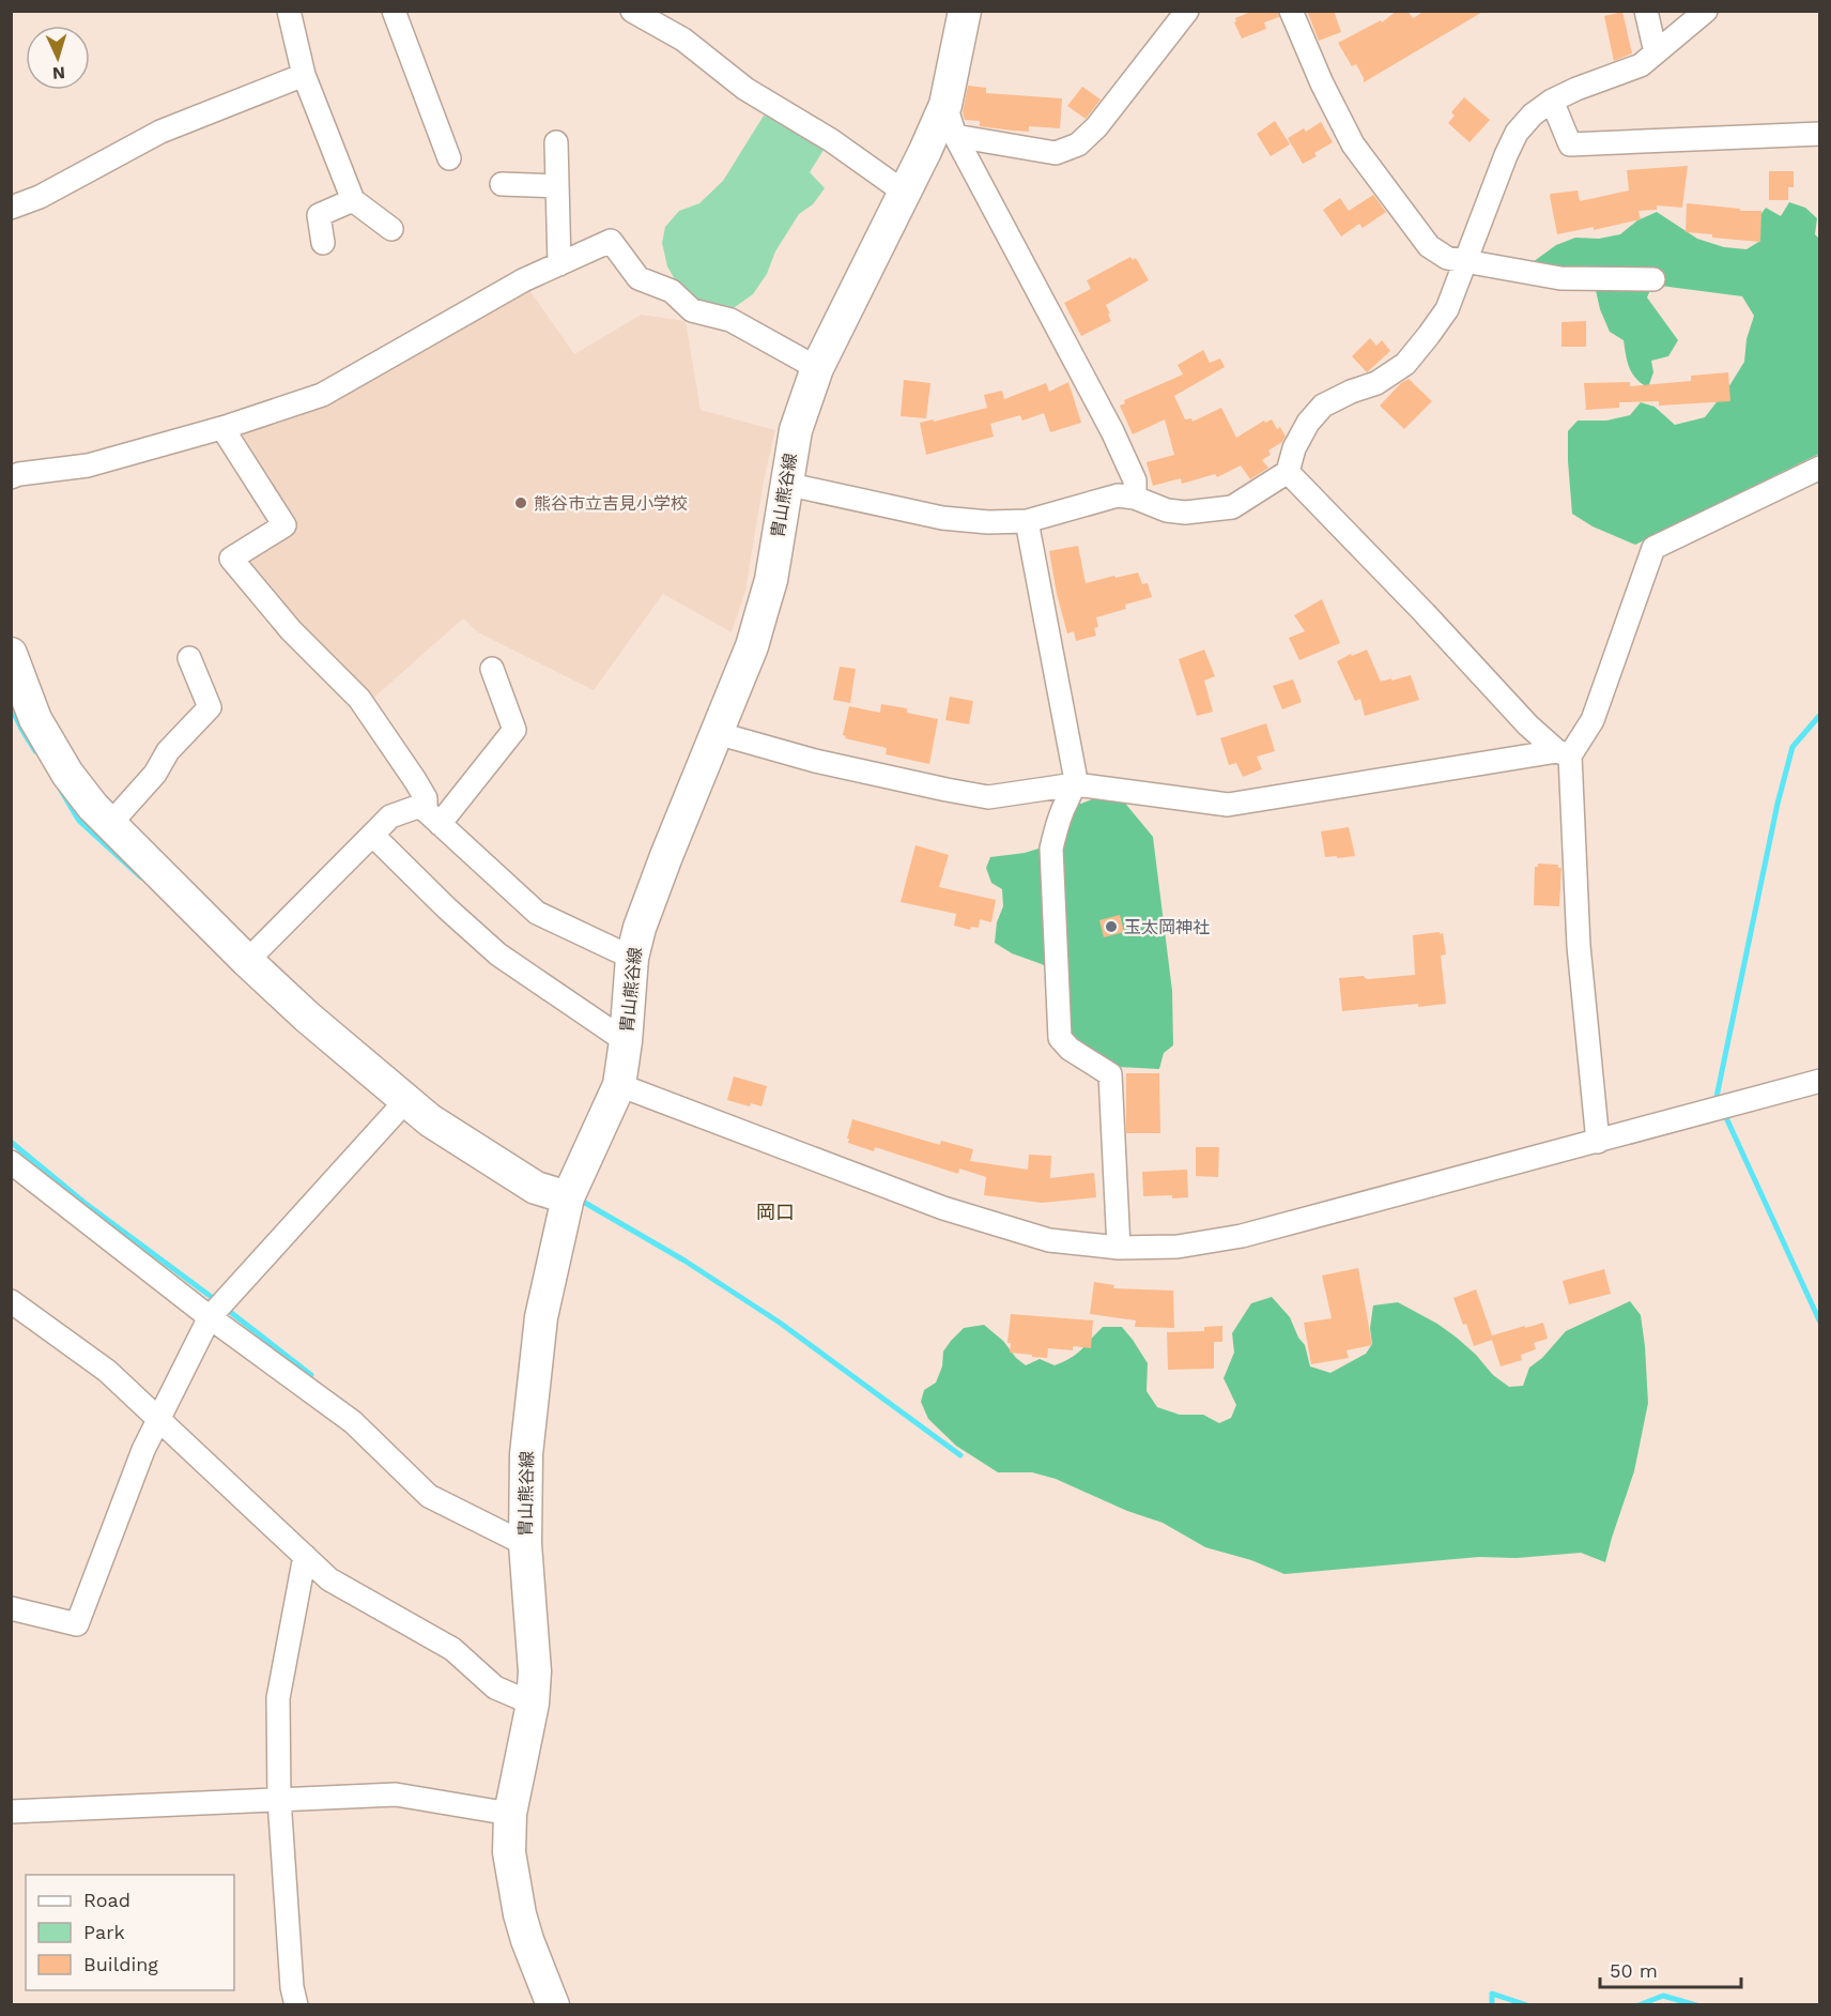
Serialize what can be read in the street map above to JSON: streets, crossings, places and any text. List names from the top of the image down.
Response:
{
  "streets": {
    "main road": ["胄山熊谷線"]
  },
  "districts": ["岡口"],
  "places": ["熊谷市立吉見小学校", "玉太岡神社"],
  "legend": ["Road", "Park", "Building"],
  "scale_bar": "50 m",
  "north": "bottom"
}
